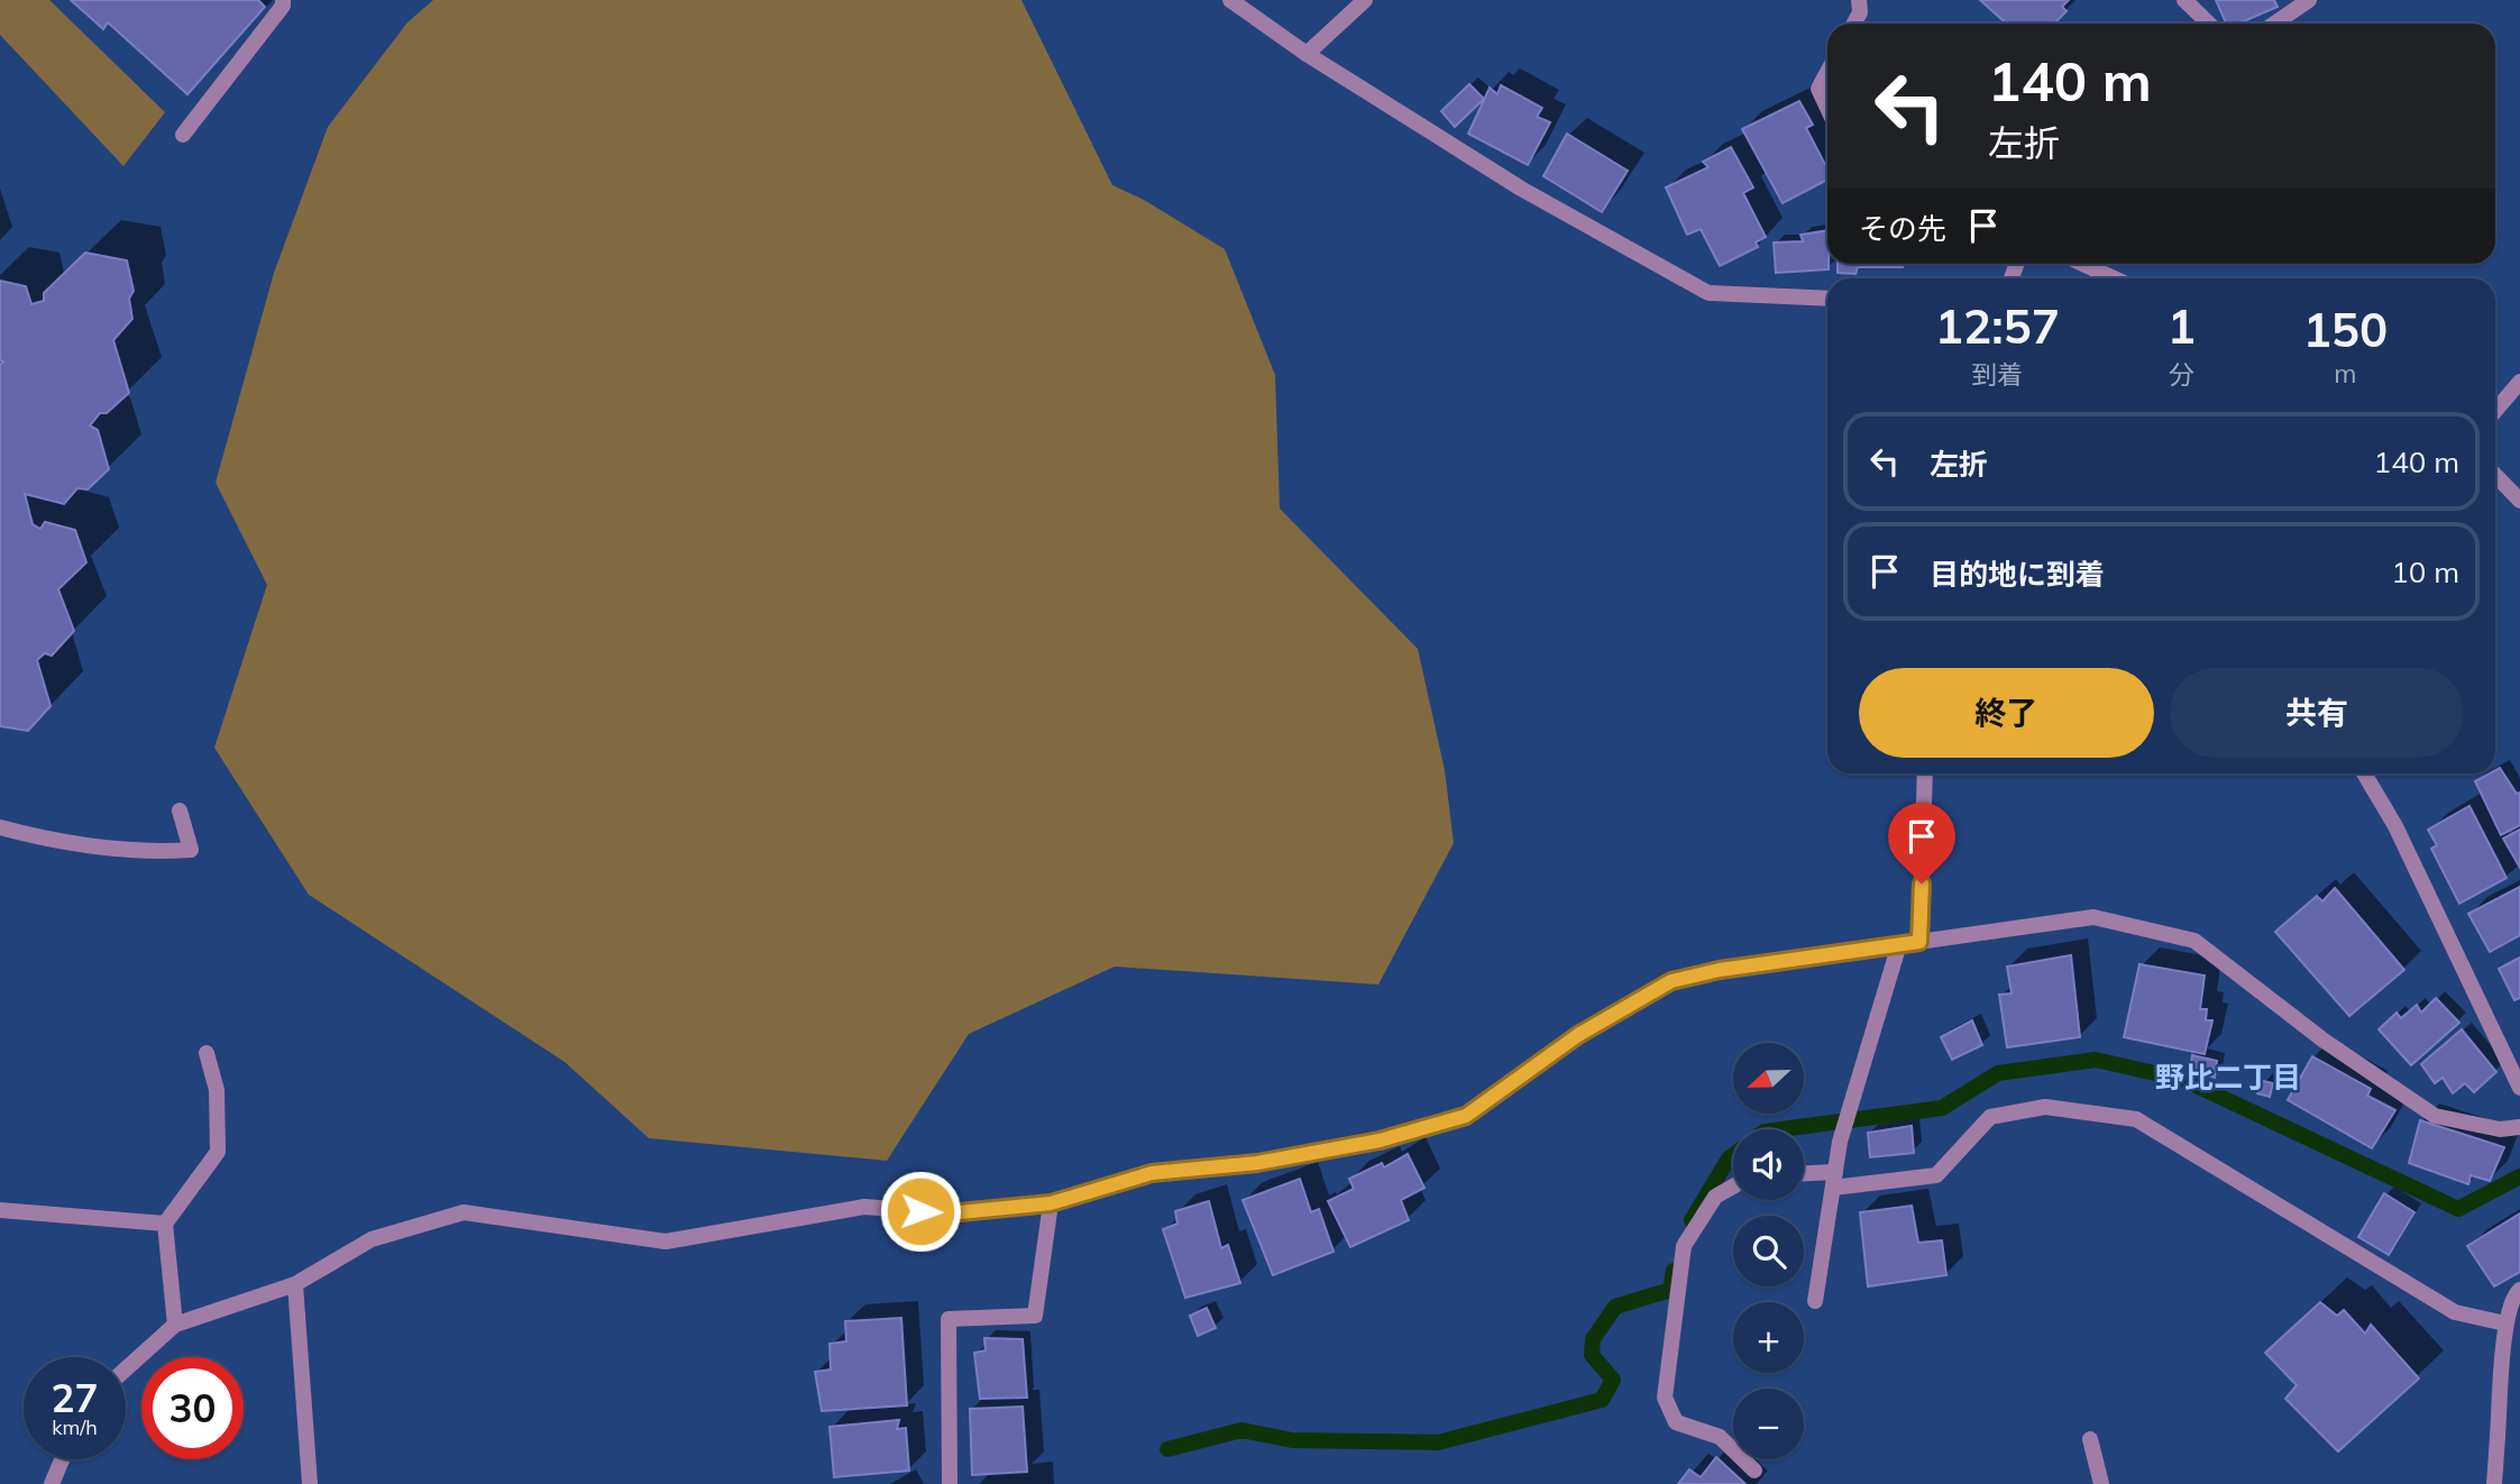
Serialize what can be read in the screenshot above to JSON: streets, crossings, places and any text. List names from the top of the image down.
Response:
{
  "districts": ["野比二丁目"],
  "north": "left",
  "page": {
    "turn": ["140 m", "左折"],
    "then": "その先",
    "eta": [
      "12:57",
      "到着",
      "1",
      "分",
      "150",
      "m"
    ],
    "list": [
      {
        "name": "左折",
        "value": "140 m"
      },
      {
        "name": "目的地に到着",
        "value": "10 m"
      }
    ],
    "buttons": ["終了", "共有"],
    "map_buttons": ["+", "−"],
    "speed": "27 km/h",
    "limit": "30"
  }
}
